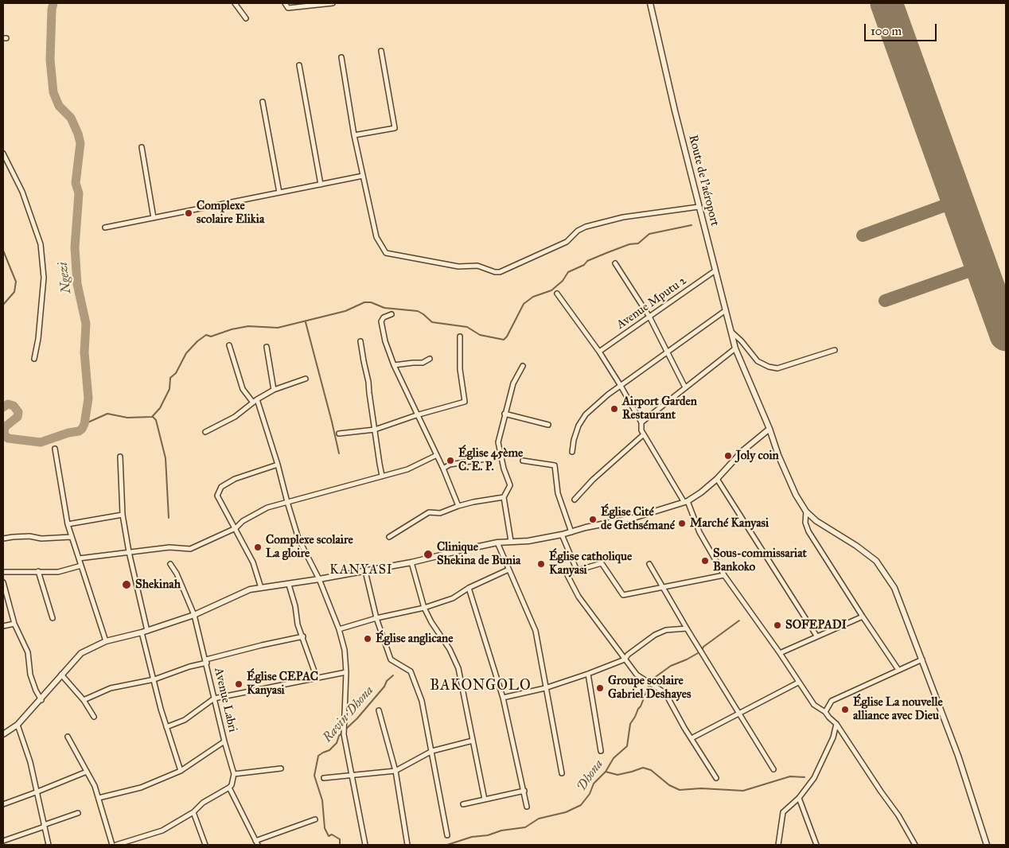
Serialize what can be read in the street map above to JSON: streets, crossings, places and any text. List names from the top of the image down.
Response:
{
  "streets": {
    "street": ["Route de l'aéroport", "Avenue Mputu 2", "Avenue Labri"]
  },
  "crossings": [
    ["Route de l'aéroport", "Avenue Mputu 2"]
  ],
  "districts": ["KANYASI", "BAKONGOLO"],
  "water": ["Ngezi", "Ravin Dhona", "Dhona"],
  "places": [
    "Complexe scolaire Elikia",
    "Airport Garden Restaurant",
    "Joly coin",
    "Église 45ème C. E. P.",
    "Église Cité de Gethsémané",
    "Marché Kanyasi",
    "Complexe scolaire La gloire",
    "Clinique Shekina de Bunia",
    "Sous-commissariat Bankoko",
    "Église catholique Kanyasi",
    "Shekinah",
    "SOFEPADI",
    "Église anglicane",
    "Église CEPAC Kanyasi",
    "Groupe scolaire Gabriel Deshayes",
    "Église La nouvelle alliance avec Dieu"
  ],
  "scale_bar": "100 m"
}
